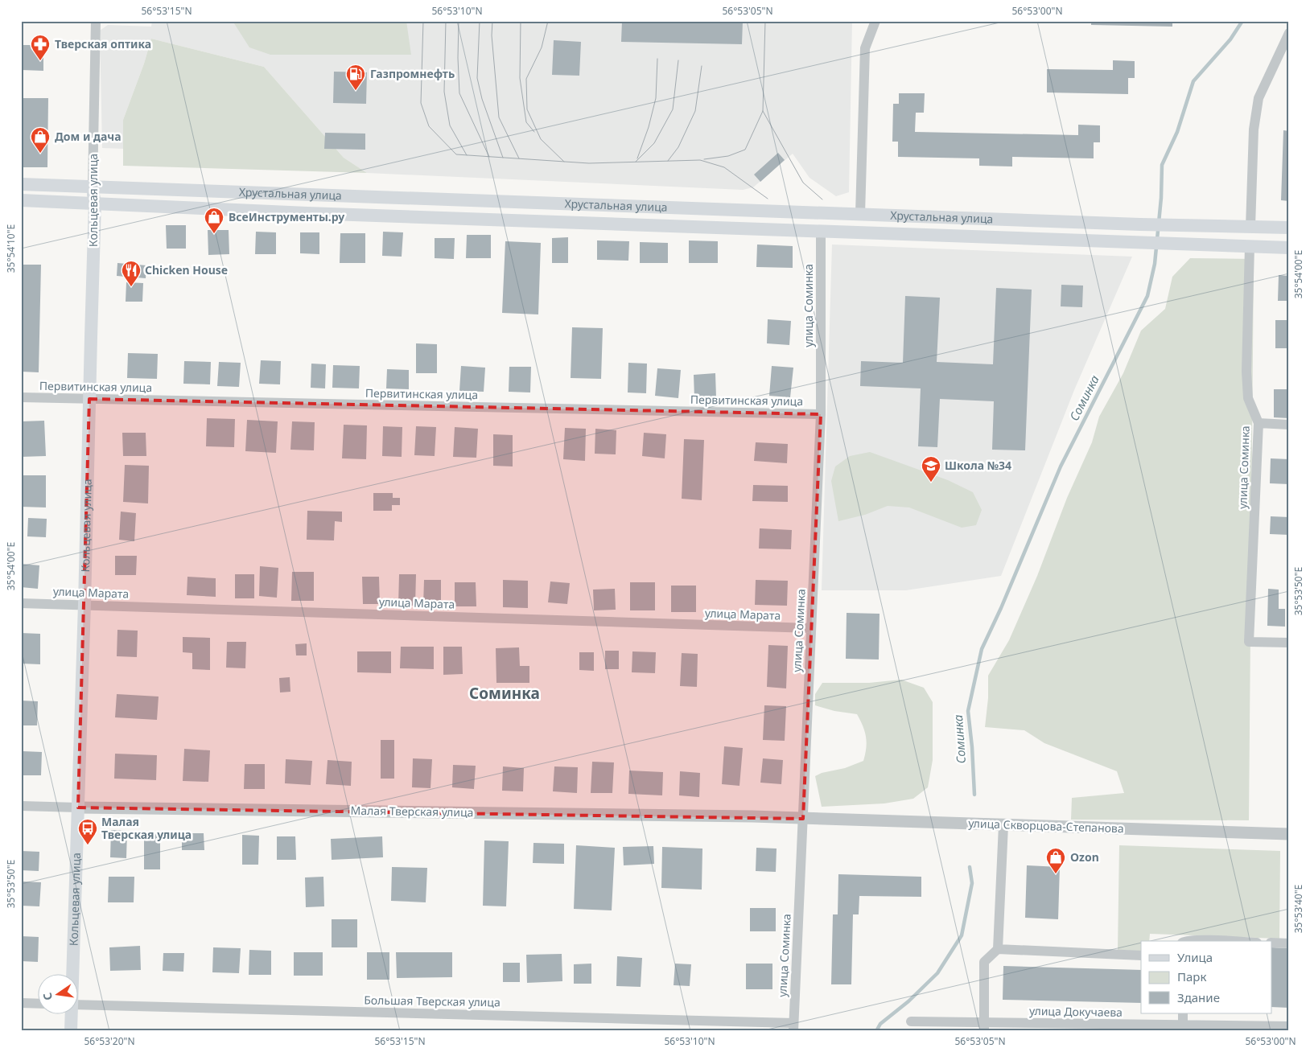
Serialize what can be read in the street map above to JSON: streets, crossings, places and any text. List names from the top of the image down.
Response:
{
  "streets": {
    "main road": ["Хрустальная улица", "Кольцевая улица"],
    "street": [
      "улица Соминка",
      "Первитинская улица",
      "улица Марата",
      "Малая Тверская улица",
      "улица Скворцова-Степанова",
      "Большая Тверская улица",
      "улица Докучаева"
    ]
  },
  "crossings": [
    ["Хрустальная улица", "Кольцевая улица"],
    ["Хрустальная улица", "улица Соминка"],
    ["Кольцевая улица", "Первитинская улица"],
    ["Кольцевая улица", "улица Марата"],
    ["Кольцевая улица", "Малая Тверская улица"],
    ["улица Соминка", "Первитинская улица"],
    ["улица Соминка", "улица Марата"],
    ["улица Соминка", "Малая Тверская улица"],
    ["улица Соминка", "улица Скворцова-Степанова"],
    ["улица Соминка", "Большая Тверская улица"],
    ["Малая Тверская улица", "улица Скворцова-Степанова"]
  ],
  "districts": ["Соминка"],
  "water": ["Соминка"],
  "places": {
    "pharmacy": ["Тверская оптика"],
    "fuel station": ["Газпромнефть"],
    "shop": ["Дом и дача", "ВсеИнструменты.ру", "Ozon"],
    "restaurant": ["Chicken House"],
    "school or university": ["Школа №34"],
    "bus stop": ["Малая Тверская улица"]
  },
  "legend": ["Улица", "Парк", "Здание"],
  "north": "left",
  "coordinates": [
    "56°53'15\"N",
    "56°53'10\"N",
    "56°53'05\"N",
    "56°53'00\"N",
    "35°54'10\"E",
    "35°54'00\"E",
    "35°53'50\"E",
    "35°53'40\"E",
    "56°53'20\"N"
  ]
}
